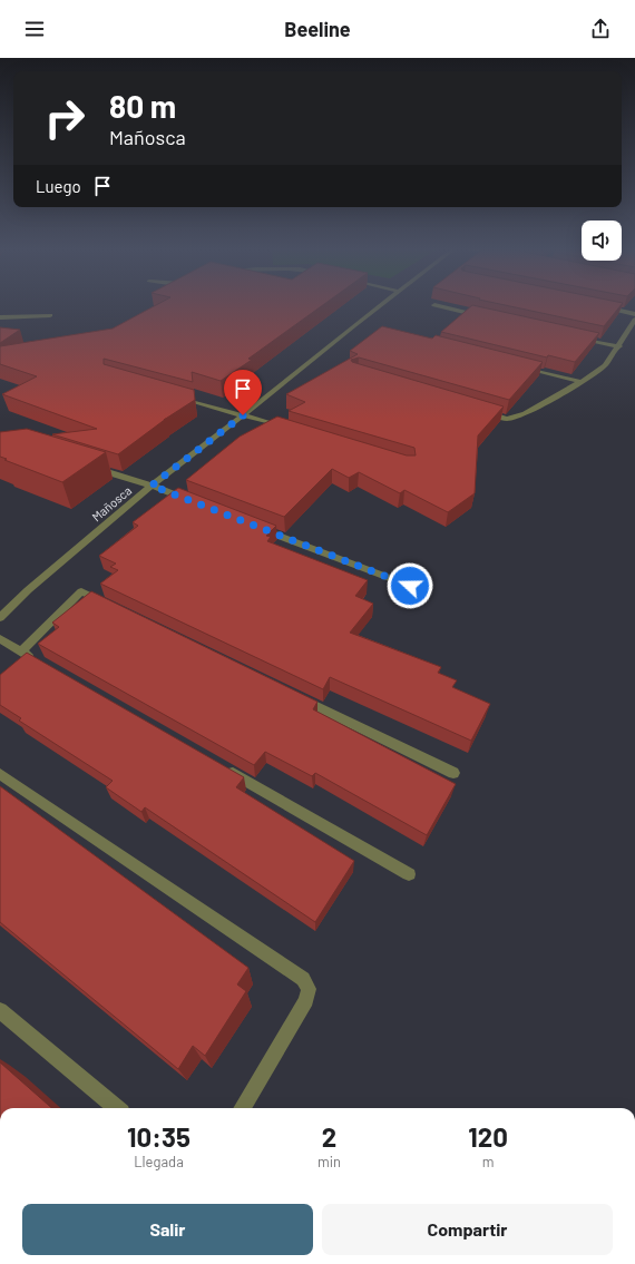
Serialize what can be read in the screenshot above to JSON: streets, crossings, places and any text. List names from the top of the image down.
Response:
{
  "streets": {
    "street": ["Mañosca"]
  },
  "page": {
    "header": "Beeline",
    "turn": ["80 m", "Mañosca"],
    "then": "Luego",
    "eta": [
      "10:35",
      "Llegada",
      "2",
      "min",
      "120",
      "m"
    ],
    "buttons": ["Salir", "Compartir"]
  }
}
